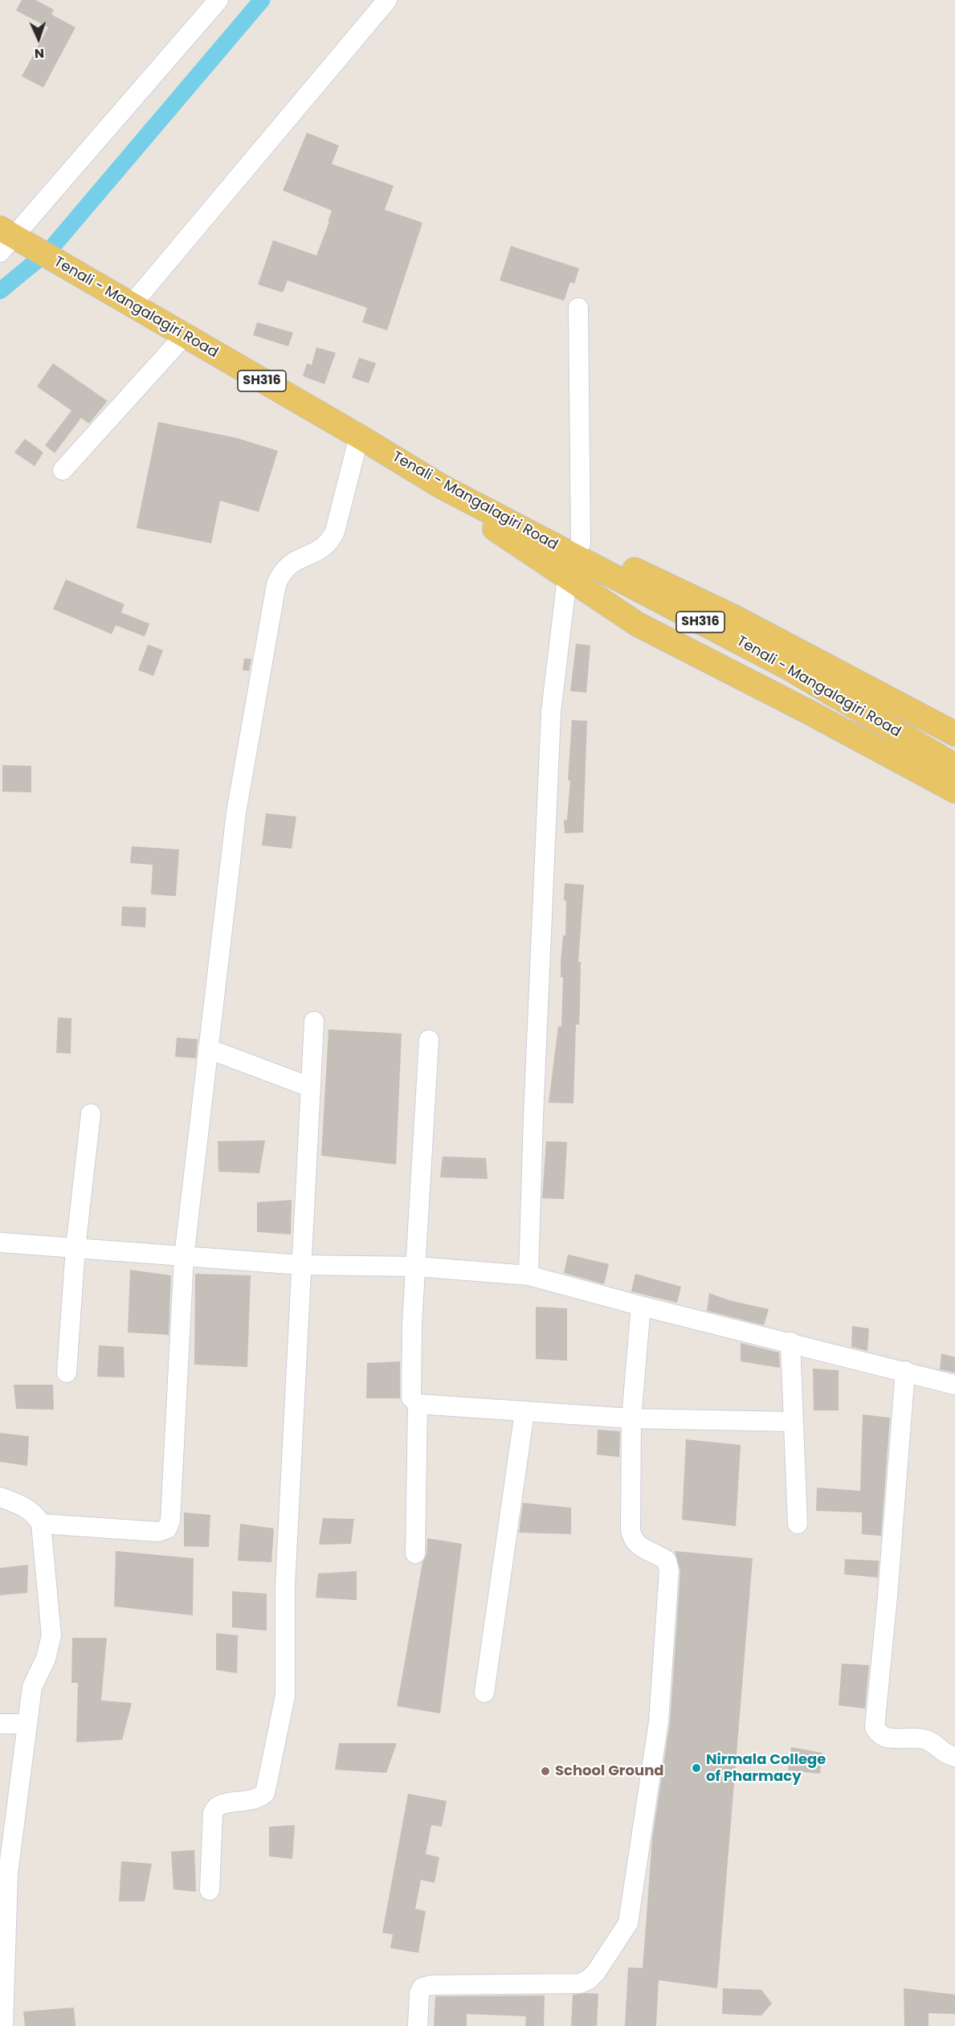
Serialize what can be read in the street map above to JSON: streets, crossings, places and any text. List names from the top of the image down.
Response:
{
  "streets": {
    "main road": ["Tenali - Mangalagiri Road", "SH316"]
  },
  "places": ["Nirmala College of Pharmacy", "School Ground"],
  "north": "bottom"
}
